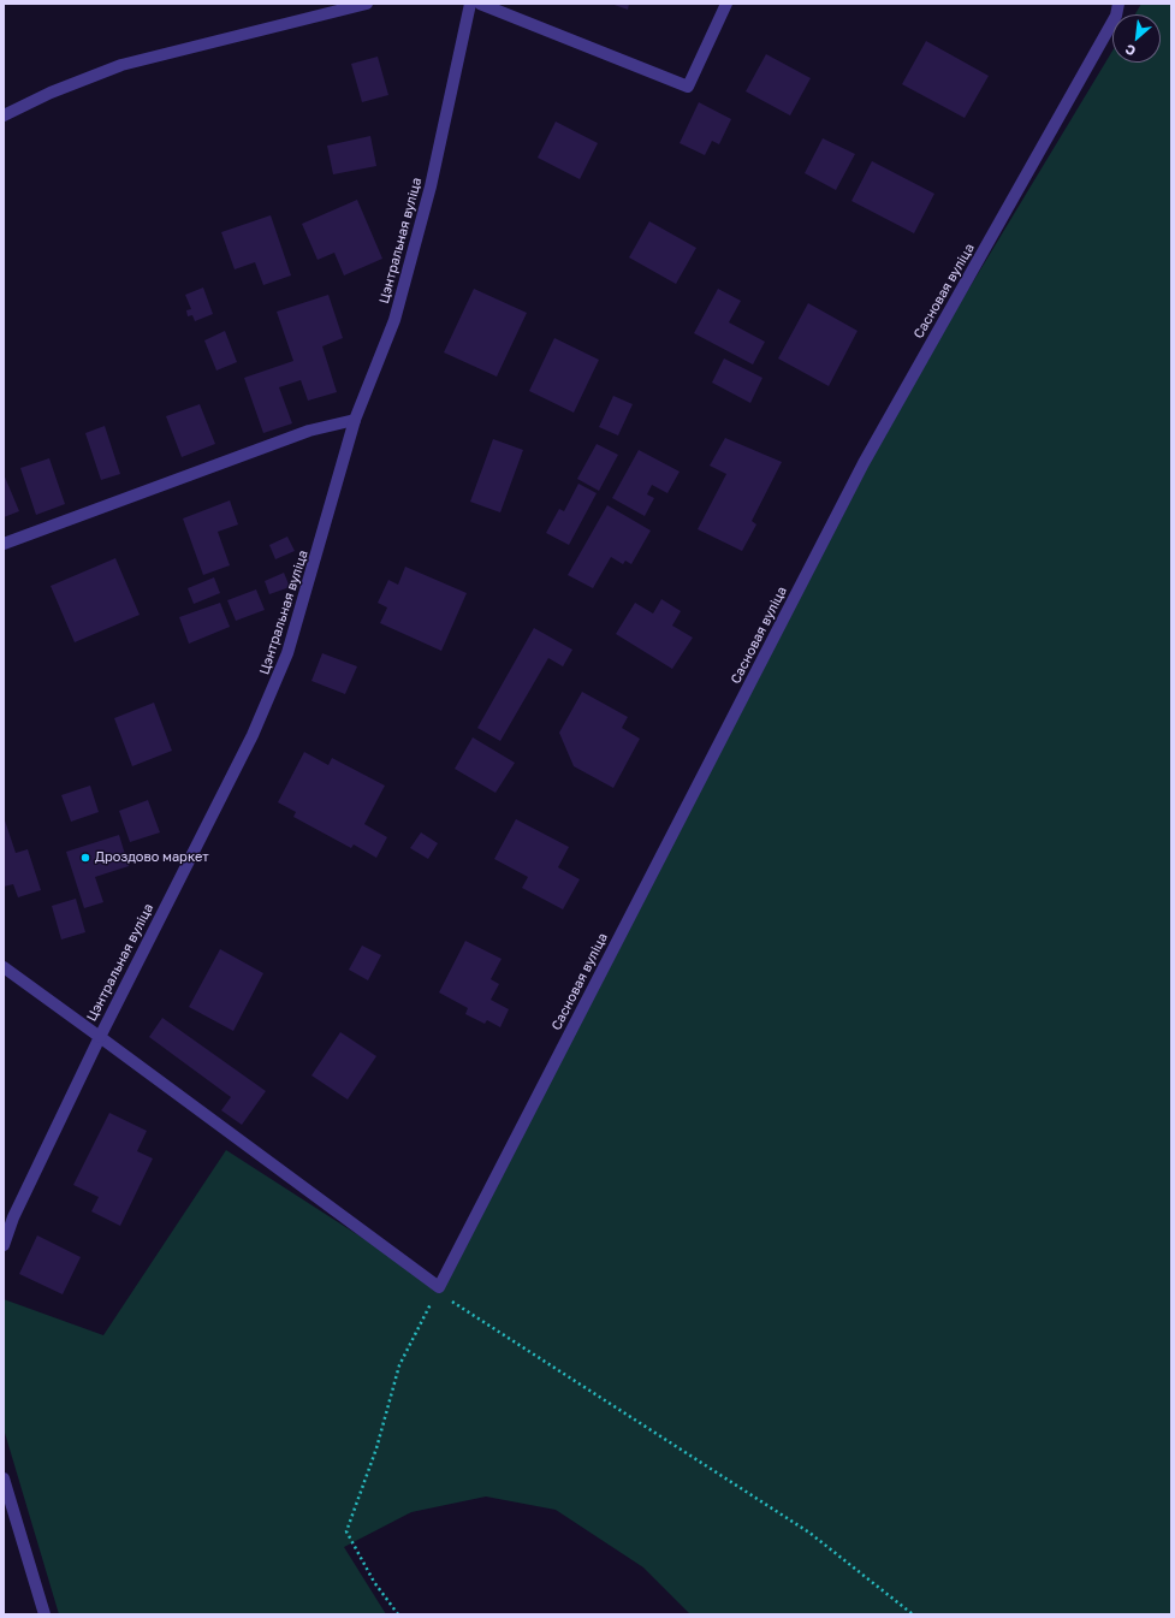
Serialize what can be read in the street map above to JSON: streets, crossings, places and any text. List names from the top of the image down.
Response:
{
  "streets": {
    "street": ["Цэнтральная вуліца", "Сасновая вуліца"]
  },
  "places": ["Дроздово маркет"],
  "north": "bottom left"
}
